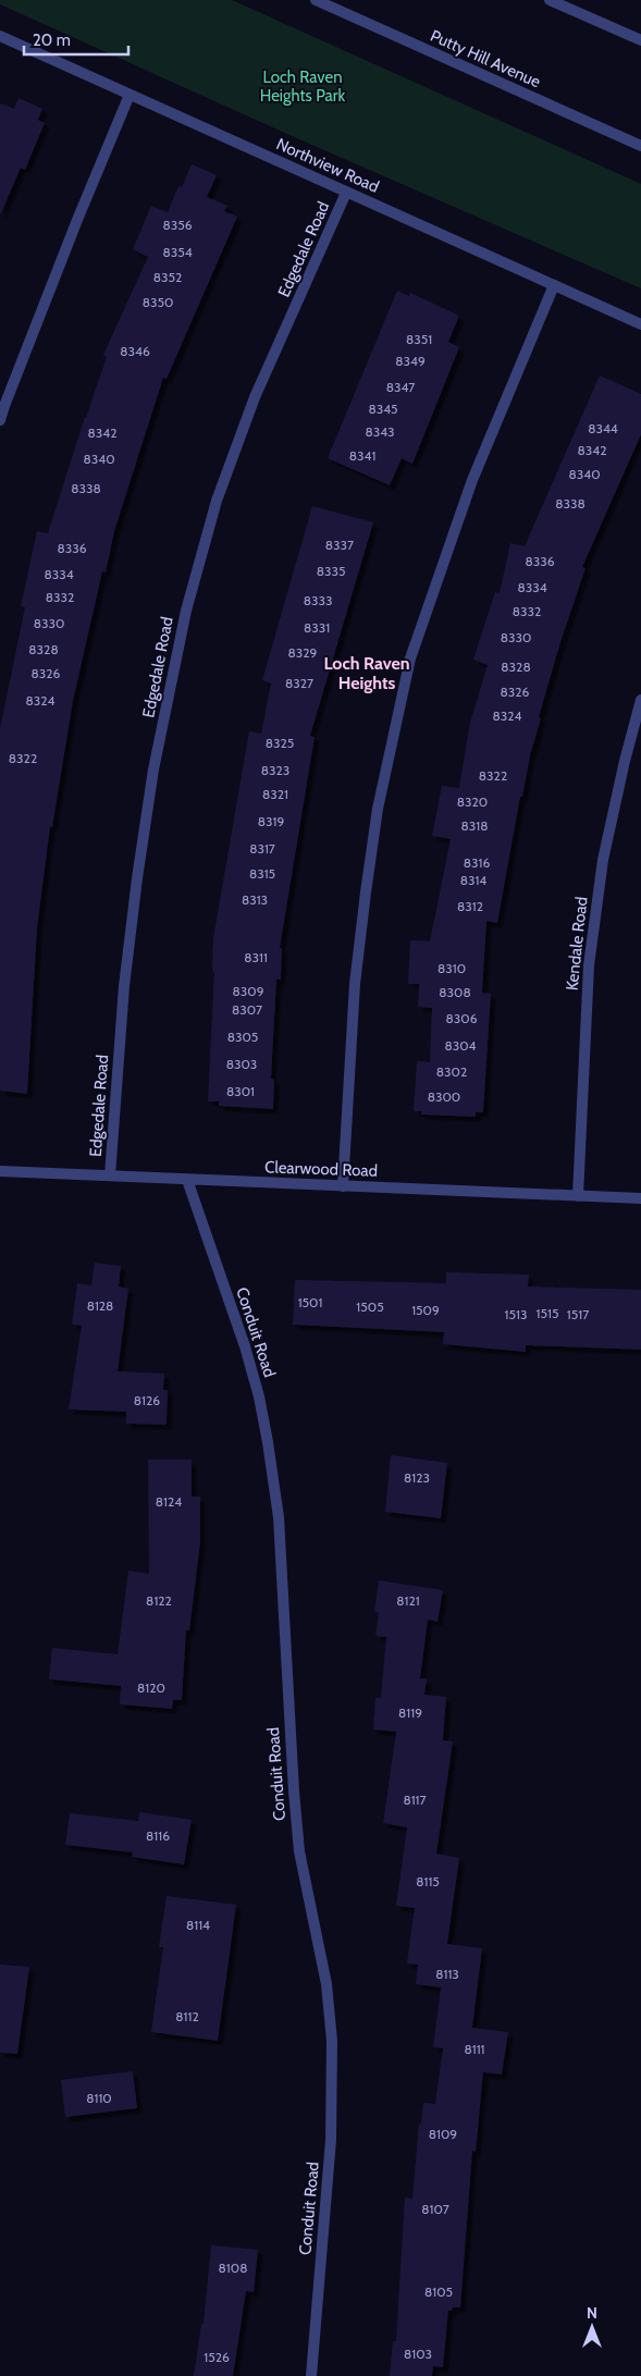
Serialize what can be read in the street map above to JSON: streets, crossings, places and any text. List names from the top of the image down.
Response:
{
  "streets": {
    "street": [
      "Putty Hill Avenue",
      "Northview Road",
      "Edgedale Road",
      "Kendale Road",
      "Clearwood Road",
      "Conduit Road"
    ]
  },
  "crossings": [
    ["Northview Road", "Edgedale Road"],
    ["Edgedale Road", "Clearwood Road"],
    ["Kendale Road", "Clearwood Road"],
    ["Clearwood Road", "Conduit Road"]
  ],
  "districts": ["Loch Raven Heights"],
  "parks": ["Loch Raven Heights Park"],
  "house_numbers": [
    "8356",
    "8354",
    "8352",
    "8350",
    "8351",
    "8346",
    "8349",
    "8347",
    "8345",
    "8344",
    "8343",
    "8342",
    "8342",
    "8341",
    "8340",
    "8340",
    "8338",
    "8338",
    "8337",
    "8336",
    "8336",
    "8335",
    "8334",
    "8334",
    "8332",
    "8333",
    "8332",
    "8330",
    "8331",
    "8330",
    "8328",
    "8329",
    "8328",
    "8326",
    "8327",
    "8326",
    "8324",
    "8324",
    "8325",
    "8322",
    "8323",
    "8322",
    "8321",
    "8320",
    "8319",
    "8318",
    "8317",
    "8316",
    "8315",
    "8314",
    "8313",
    "8312",
    "8311",
    "8310",
    "8309",
    "8308",
    "8307",
    "8306",
    "8305",
    "8304",
    "8303",
    "8302",
    "8301",
    "8300",
    "1501",
    "8128",
    "1505",
    "1509",
    "1515",
    "1513",
    "1517",
    "8126",
    "8123",
    "8124",
    "8122",
    "8121",
    "8120",
    "8119",
    "8117",
    "8116",
    "8115",
    "8114",
    "8113",
    "8112",
    "8111",
    "8110",
    "8109",
    "8107",
    "8108",
    "8105",
    "8103",
    "1526"
  ],
  "scale_bar": "20 m",
  "north": "top"
}
